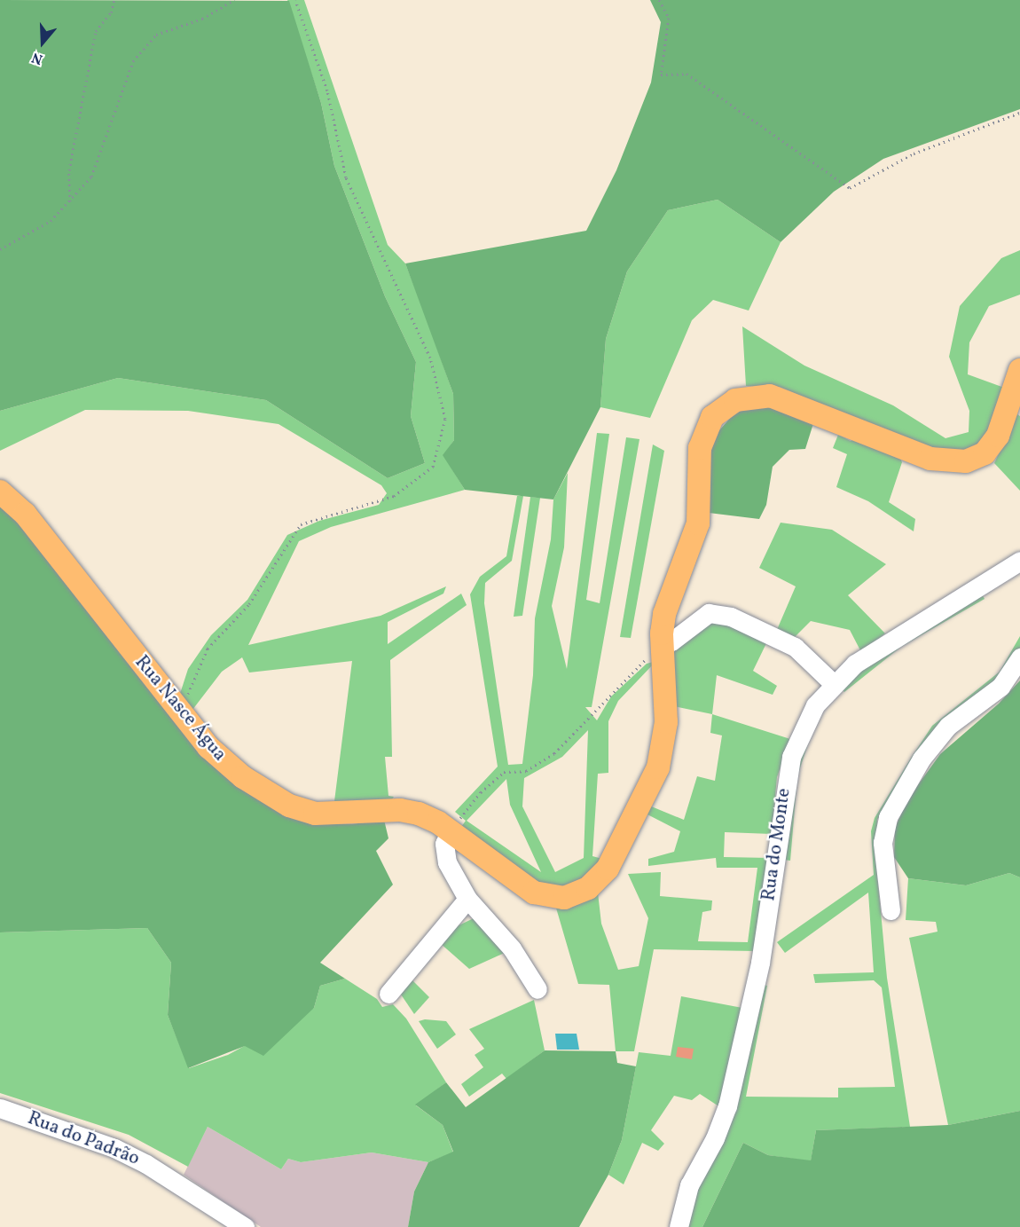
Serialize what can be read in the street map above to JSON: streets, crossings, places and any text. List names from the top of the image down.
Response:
{
  "streets": {
    "main road": ["Rua Nasce Água"],
    "street": ["Rua do Monte", "Rua do Padrão"]
  },
  "north": "bottom"
}
